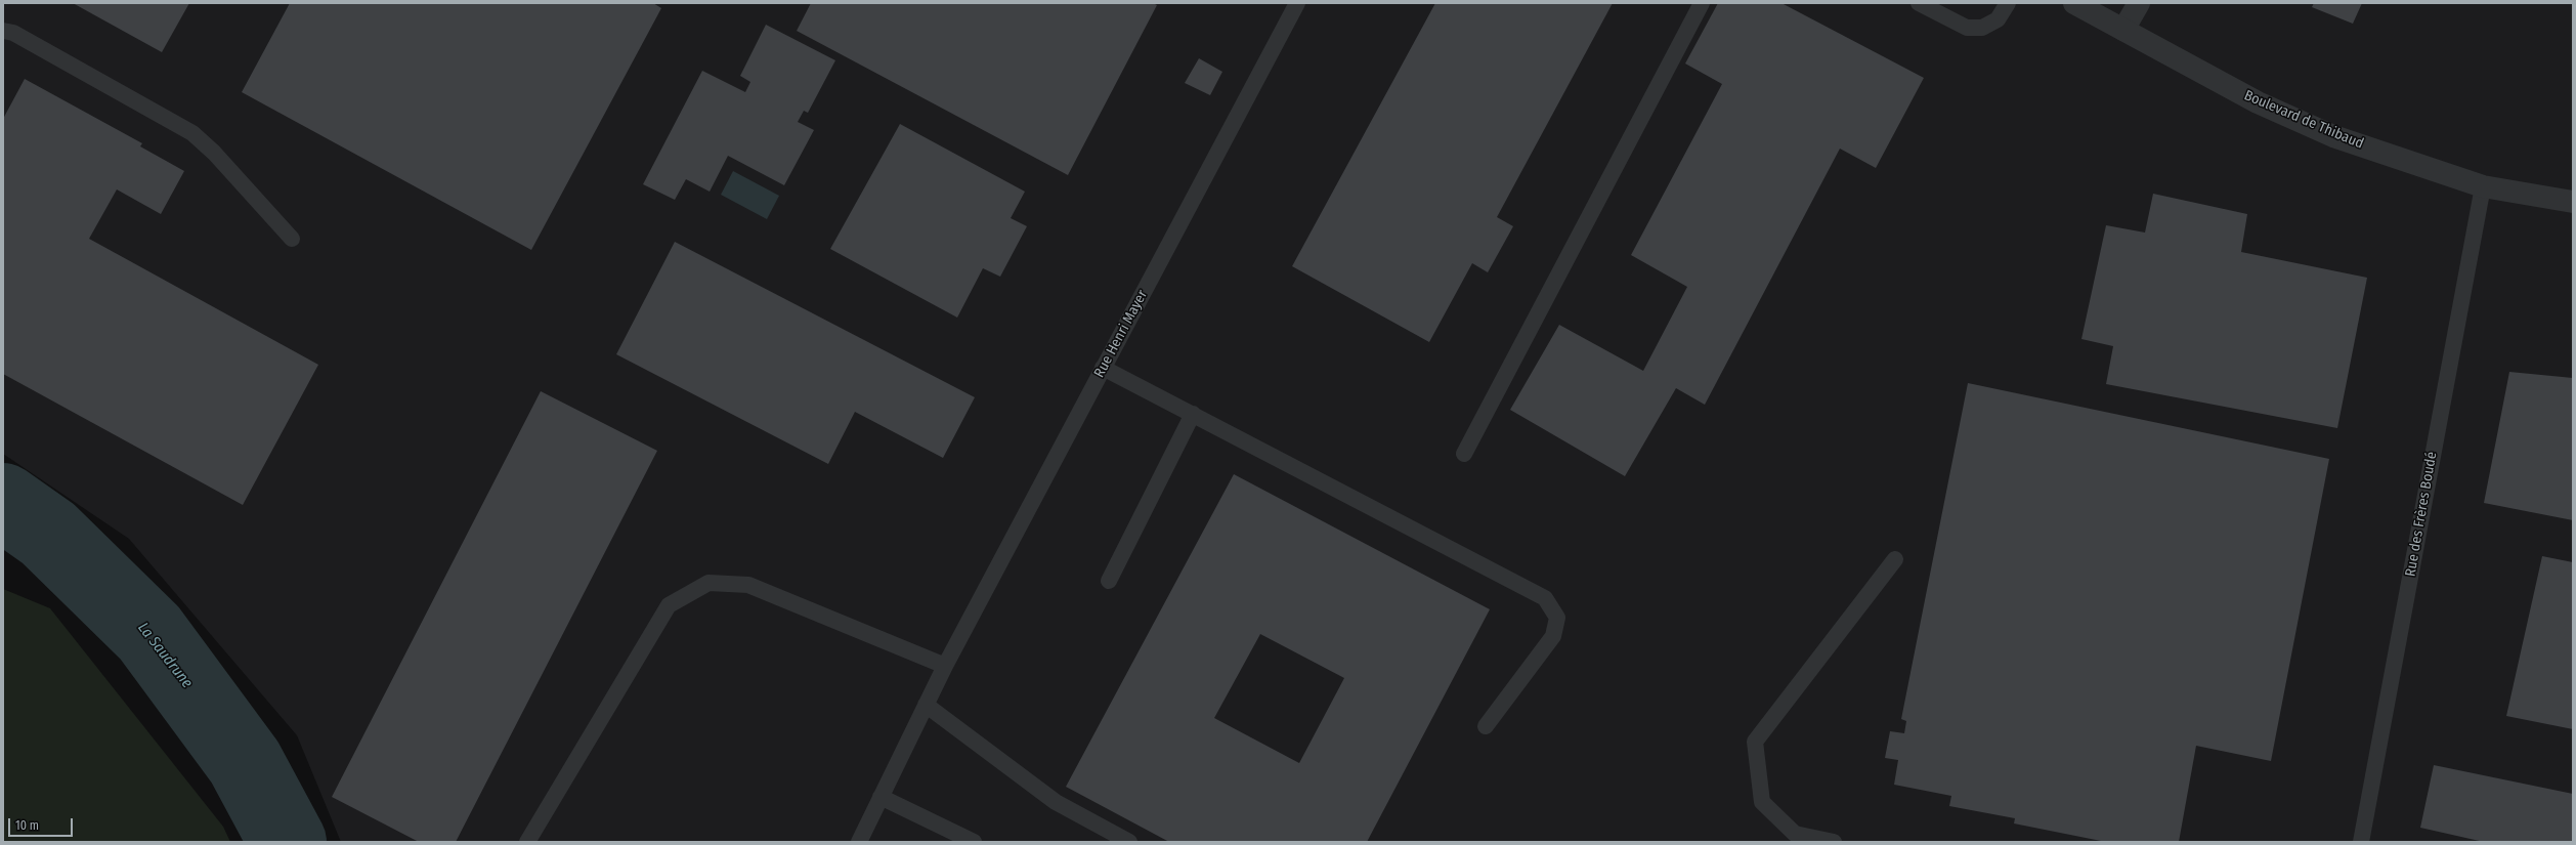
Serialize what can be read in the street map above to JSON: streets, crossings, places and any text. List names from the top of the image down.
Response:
{
  "streets": {
    "street": ["Boulevard de Thibaud"],
    "lane": ["Rue Henri Mayer", "Rue des Frères Boudé"]
  },
  "crossings": [
    ["Boulevard de Thibaud", "Rue des Frères Boudé"]
  ],
  "water": ["La Saudrune"],
  "scale_bar": "10 m"
}
